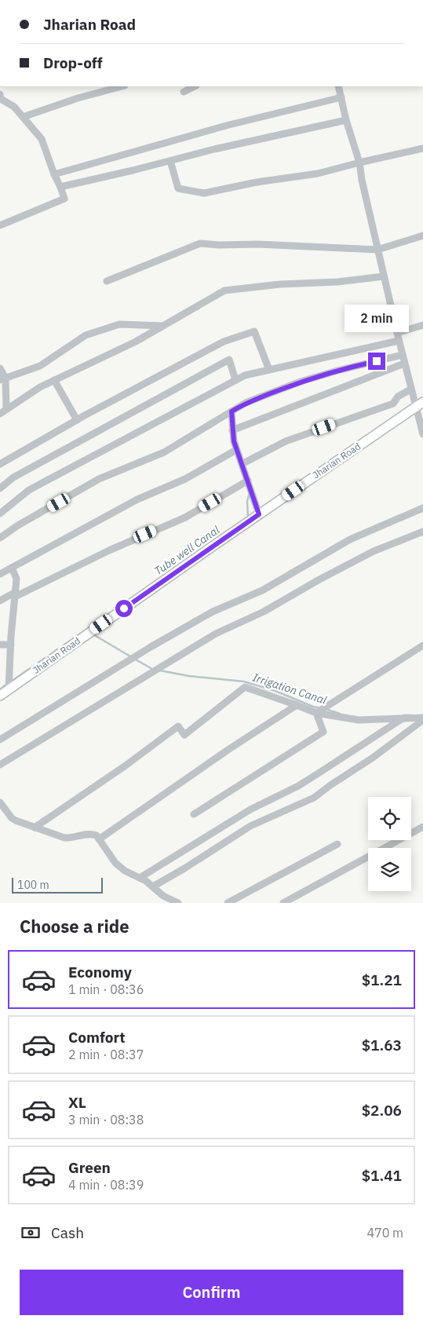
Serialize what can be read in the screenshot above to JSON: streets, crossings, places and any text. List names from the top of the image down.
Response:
{
  "streets": {
    "main road": ["Jharian Road"]
  },
  "water": ["Tube well Canal", "Irrigation Canal"],
  "scale_bar": "100 m",
  "page": {
    "banner": ["Jharian Road", "Drop-off"],
    "bubble": "2 min",
    "scale": "100 m",
    "heading": "Choose a ride",
    "list": [
      {
        "name": "Economy",
        "note": "1 min · 08:36",
        "value": "$1.21"
      },
      {
        "name": "Comfort",
        "note": "2 min · 08:37",
        "value": "$1.63"
      },
      {
        "name": "XL",
        "note": "3 min · 08:38",
        "value": "$2.06"
      },
      {
        "name": "Green",
        "note": "4 min · 08:39",
        "value": "$1.41"
      }
    ],
    "pay": ["Cash", "470 m"],
    "buttons": "Confirm"
  }
}
